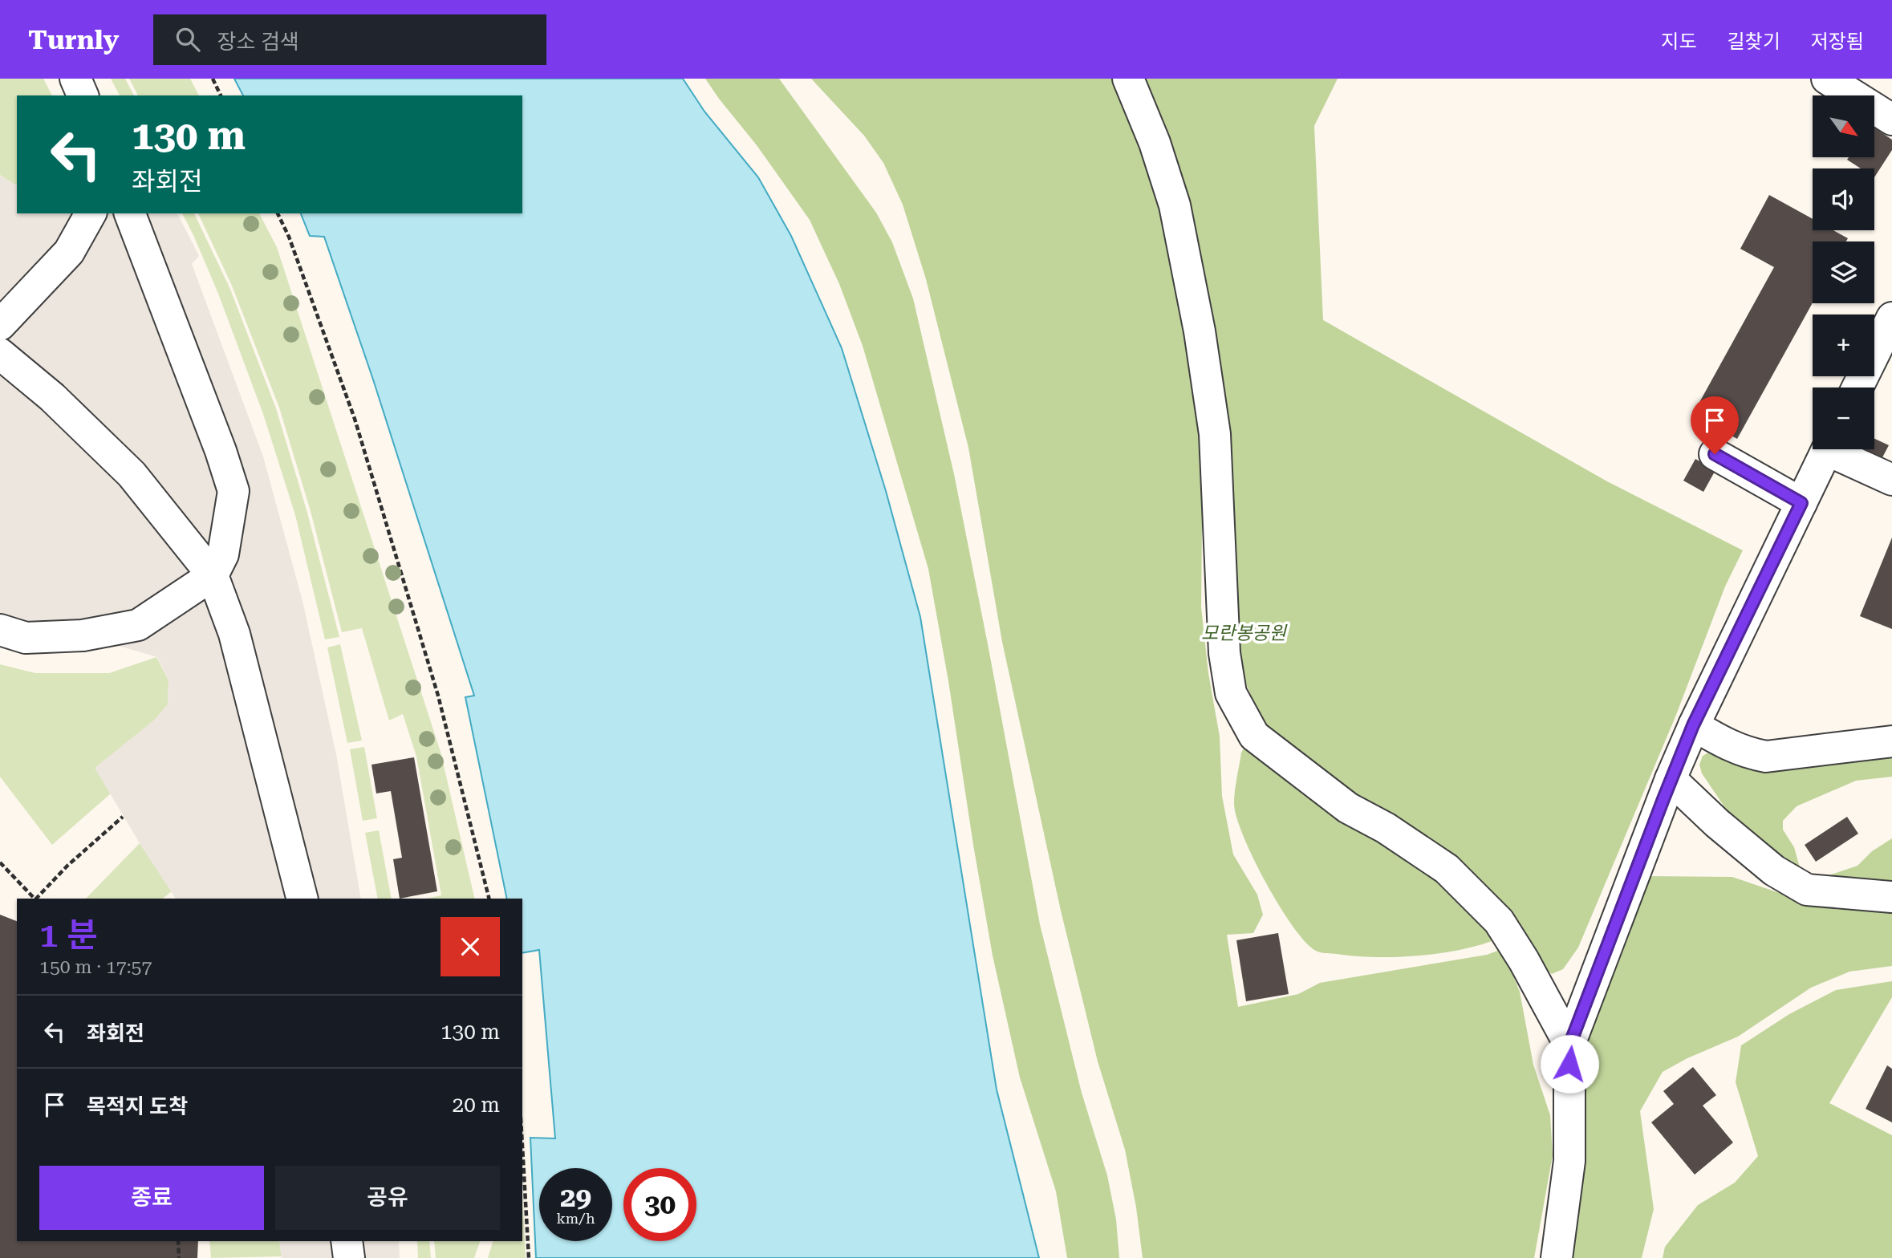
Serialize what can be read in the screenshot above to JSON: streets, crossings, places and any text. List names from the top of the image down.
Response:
{
  "parks": ["모란봉공원"],
  "north": "bottom right",
  "page": {
    "header": "Turnly",
    "search": "장소 검색",
    "nav": ["지도", "길찾기", "저장됨"],
    "map_buttons": ["+", "−"],
    "turn": ["130 m", "좌회전"],
    "heading": ["1 분", "150 m · 17:57"],
    "list": [
      {
        "name": "좌회전",
        "value": "130 m"
      },
      {
        "name": "목적지 도착",
        "value": "20 m"
      }
    ],
    "buttons": ["종료", "공유"],
    "speed": "29 km/h",
    "limit": "30"
  }
}
